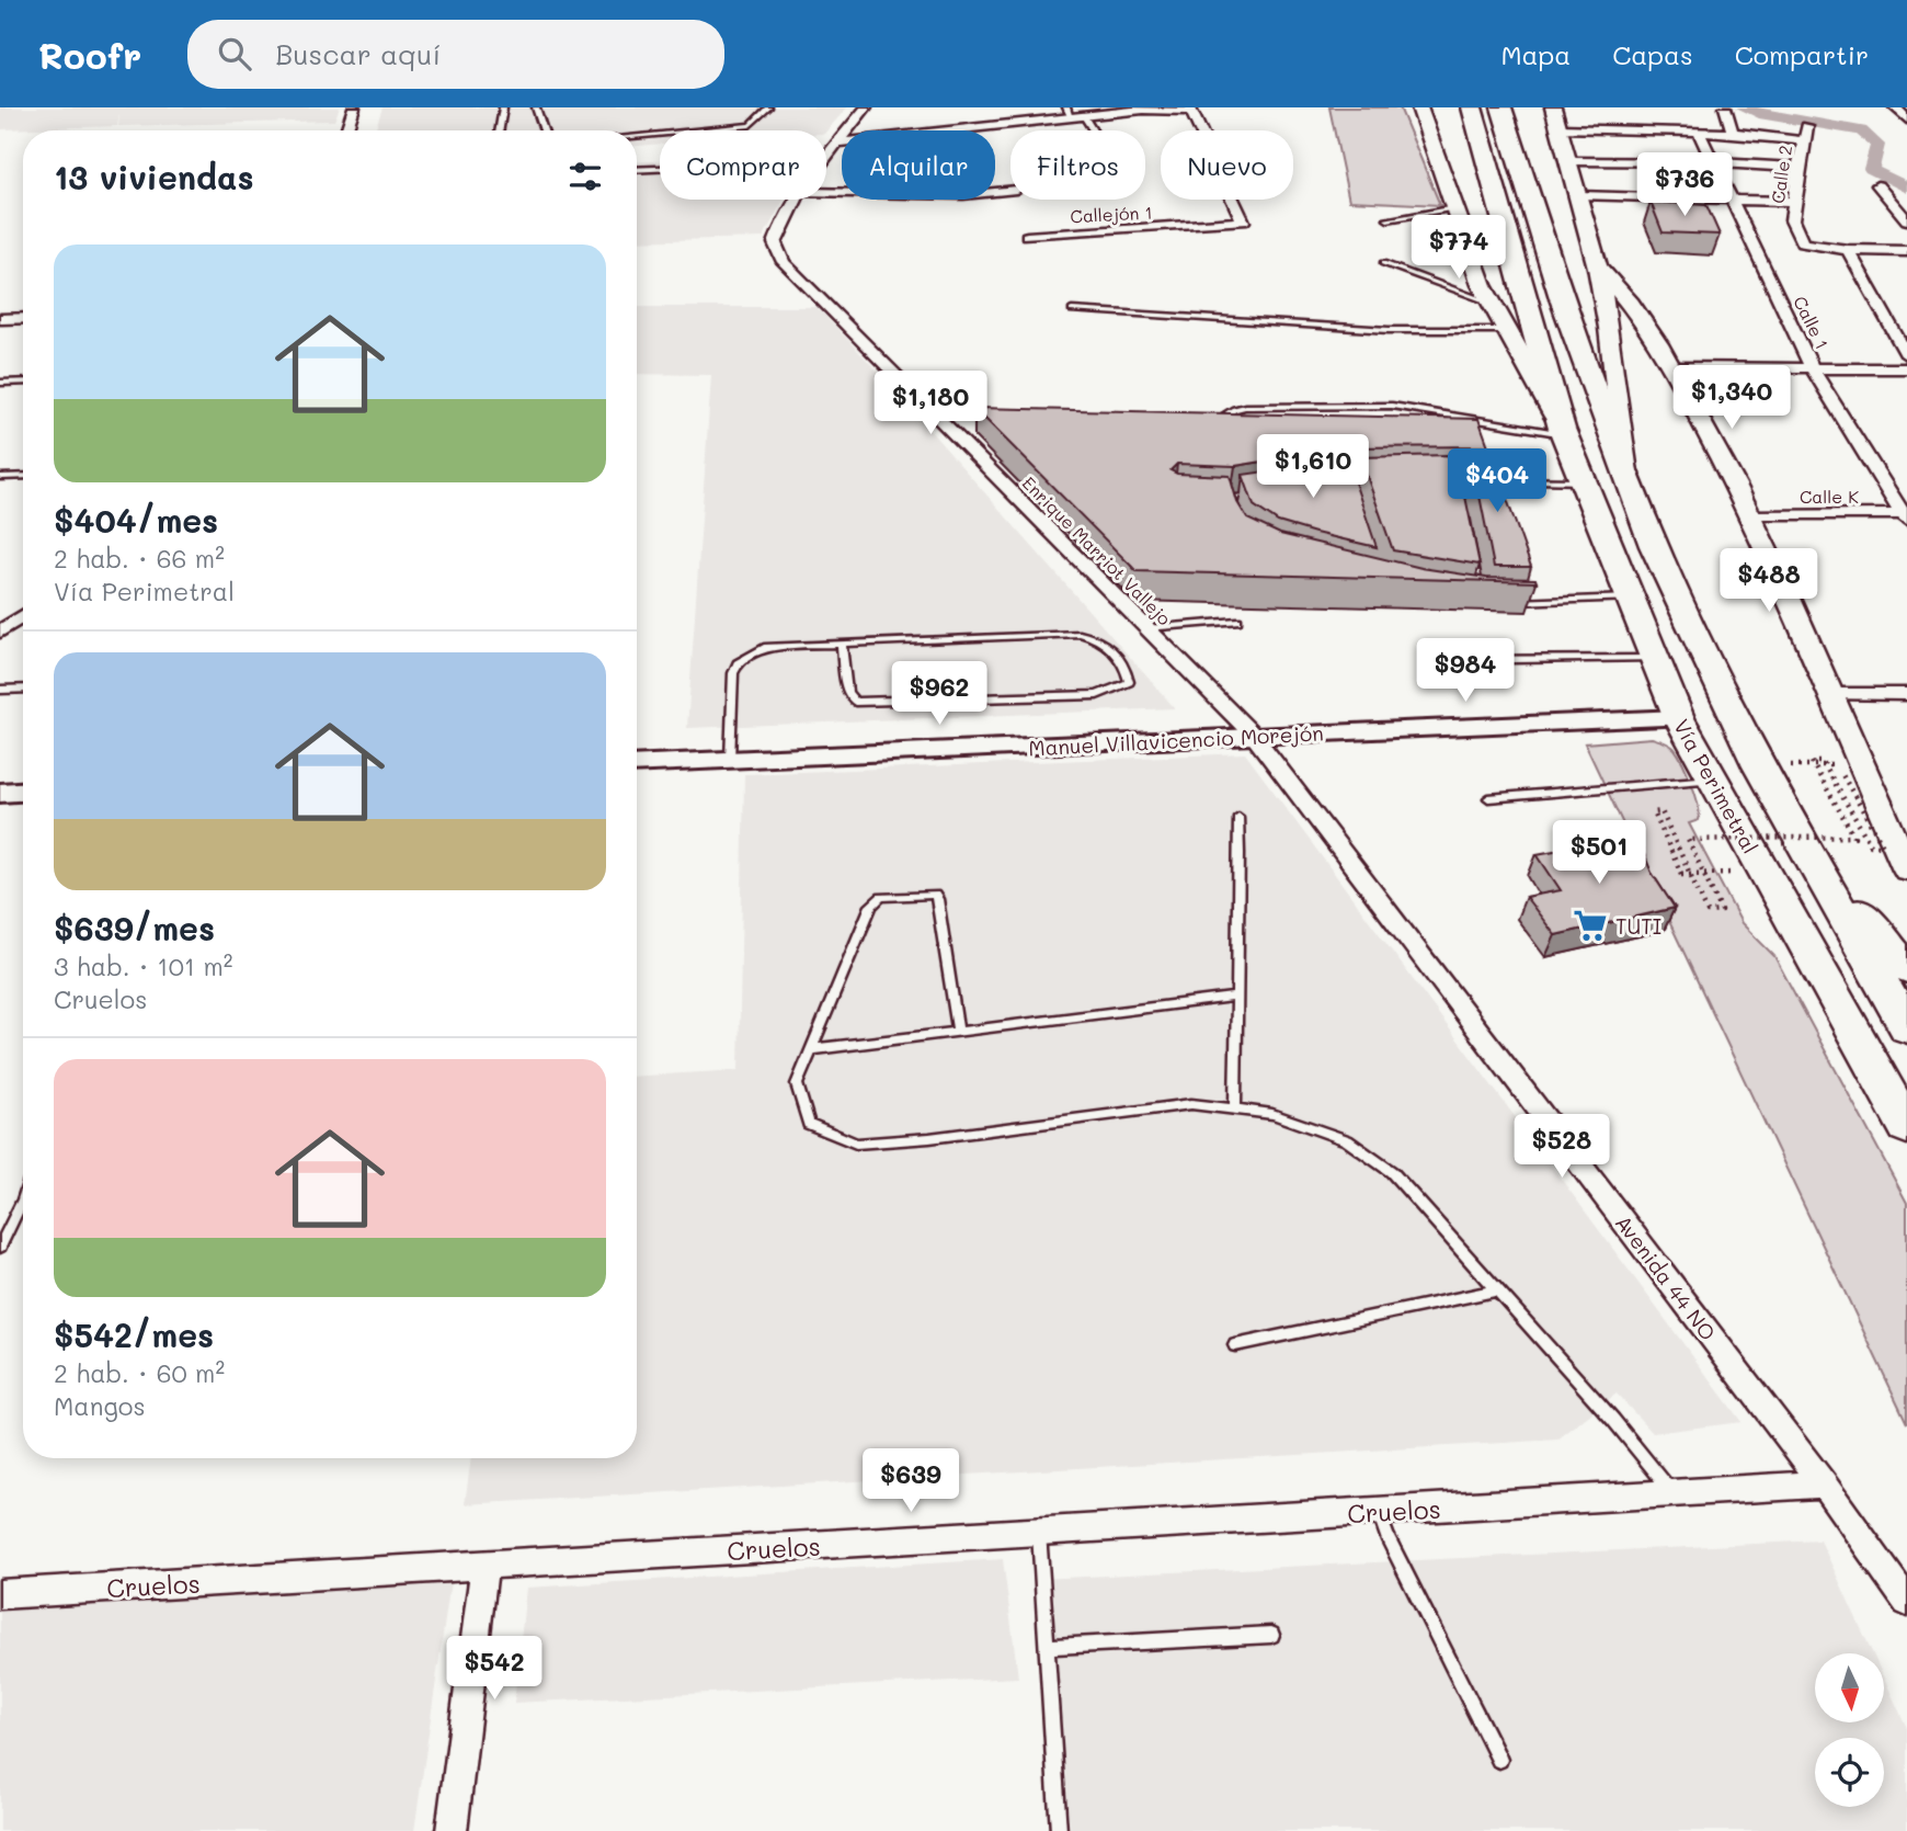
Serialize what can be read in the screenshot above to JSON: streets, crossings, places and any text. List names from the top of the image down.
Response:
{
  "streets": {
    "highway": ["Vía Perimetral"],
    "street": [
      "Calle 2",
      "Callejón 1",
      "Calle 1",
      "Calle K",
      "Enrique Marriot Vallejo",
      "Manuel Villavicencio Morejón",
      "Avenida 44 NO",
      "Cruelos"
    ]
  },
  "crossings": [
    ["Calle 1", "Calle K"],
    ["Enrique Marriot Vallejo", "Manuel Villavicencio Morejón"],
    ["Enrique Marriot Vallejo", "Avenida 44 NO"],
    ["Manuel Villavicencio Morejón", "Vía Perimetral"],
    ["Manuel Villavicencio Morejón", "Avenida 44 NO"],
    ["Avenida 44 NO", "Cruelos"]
  ],
  "places": {
    "supermarket": ["TUTI"]
  },
  "north": "bottom",
  "page": {
    "header": "Roofr",
    "search": "Buscar aquí",
    "nav": ["Mapa", "Capas", "Compartir"],
    "chip": [
      "Comprar",
      "Alquilar",
      "Filtros",
      "Nuevo"
    ],
    "heading": "13 viviendas",
    "price": [
      "$736",
      "$774",
      "$1,340",
      "$1,180",
      "$1,610",
      "$404",
      "$488",
      "$984",
      "$962",
      "$501",
      "$528",
      "$639",
      "$542"
    ],
    "list": [
      {
        "name": "$404/mes",
        "note": "2 hab. · 66 m² · Vía Perimetral"
      },
      {
        "name": "$639/mes",
        "note": "3 hab. · 101 m² · Cruelos"
      },
      {
        "name": "$542/mes",
        "note": "2 hab. · 60 m² · Mangos"
      }
    ]
  }
}
